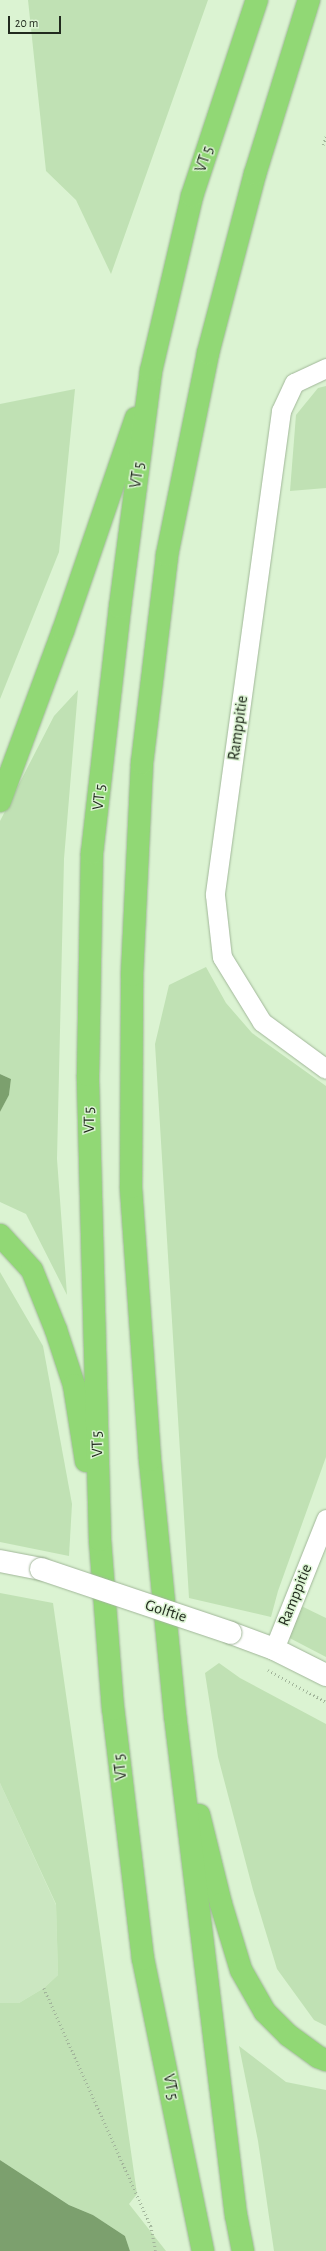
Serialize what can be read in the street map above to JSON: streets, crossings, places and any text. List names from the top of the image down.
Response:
{
  "streets": {
    "highway": ["VT 5"],
    "street": ["Ramppitie", "Golftie"]
  },
  "crossings": [
    ["Ramppitie", "Golftie"]
  ],
  "scale_bar": "20 m"
}
